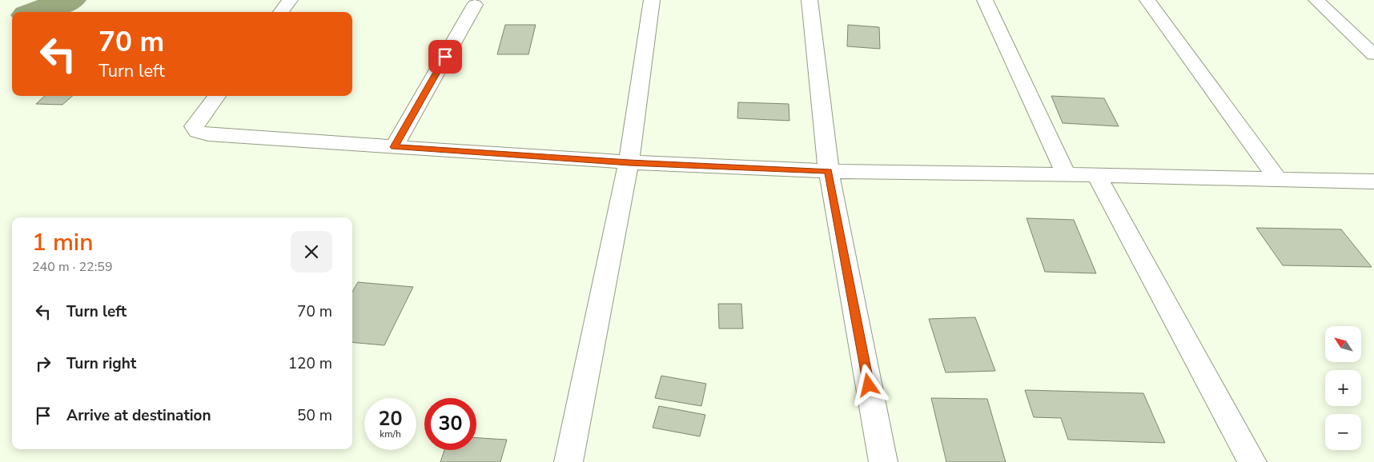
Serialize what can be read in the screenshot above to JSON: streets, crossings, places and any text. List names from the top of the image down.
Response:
{
  "north": "top left",
  "page": {
    "turn": ["70 m", "Turn left"],
    "heading": ["1 min", "240 m · 22:59"],
    "list": [
      {
        "name": "Turn left",
        "value": "70 m"
      },
      {
        "name": "Turn right",
        "value": "120 m"
      },
      {
        "name": "Arrive at destination",
        "value": "50 m"
      }
    ],
    "map_buttons": ["+", "−"],
    "speed": "20 km/h",
    "limit": "30"
  }
}
